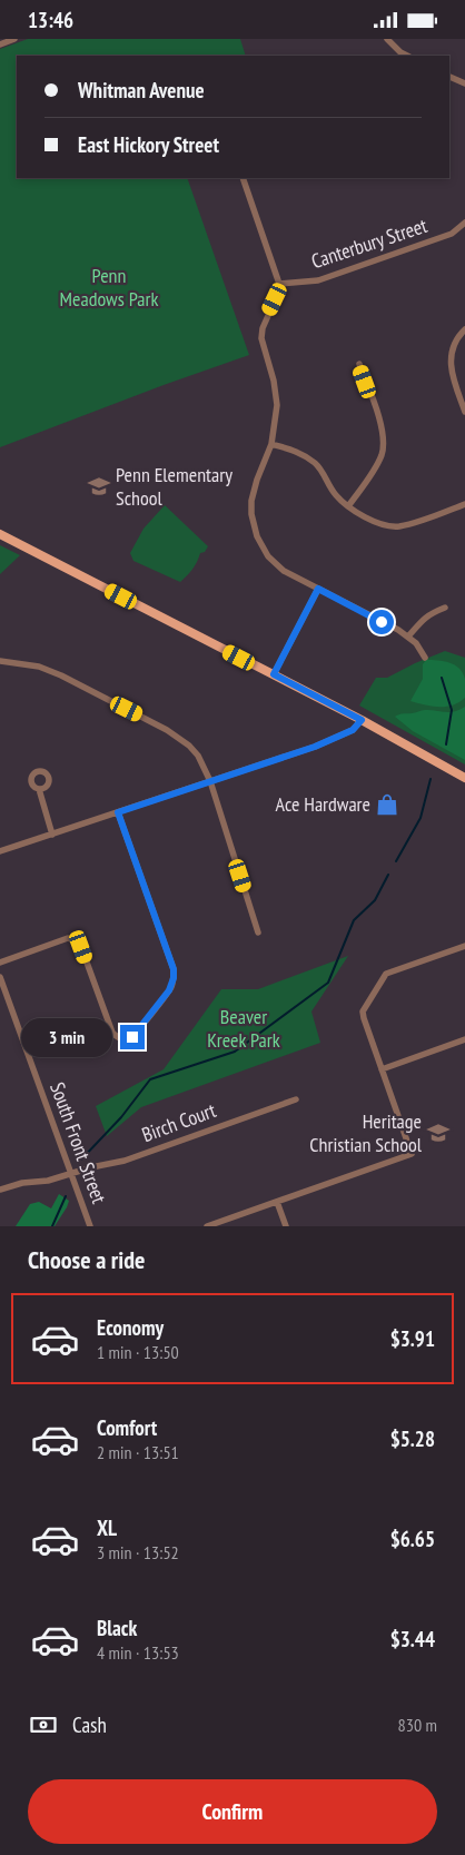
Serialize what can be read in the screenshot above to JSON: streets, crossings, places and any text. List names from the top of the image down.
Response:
{
  "streets": {
    "street": ["Canterbury Street", "Birch Court", "South Front Street"]
  },
  "crossings": [
    ["Birch Court", "South Front Street"]
  ],
  "parks": ["Penn Meadows Park", "Beaver Kreek Park"],
  "places": {
    "school or university": ["Penn Elementary School", "Heritage Christian School"],
    "shop": ["Ace Hardware"]
  },
  "page": {
    "status": "13:46",
    "banner": ["Whitman Avenue", "East Hickory Street"],
    "bubble": "3 min",
    "heading": "Choose a ride",
    "list": [
      {
        "name": "Economy",
        "note": "1 min · 13:50",
        "value": "$3.91"
      },
      {
        "name": "Comfort",
        "note": "2 min · 13:51",
        "value": "$5.28"
      },
      {
        "name": "XL",
        "note": "3 min · 13:52",
        "value": "$6.65"
      },
      {
        "name": "Black",
        "note": "4 min · 13:53",
        "value": "$3.44"
      }
    ],
    "pay": ["Cash", "830 m"],
    "buttons": "Confirm"
  }
}
